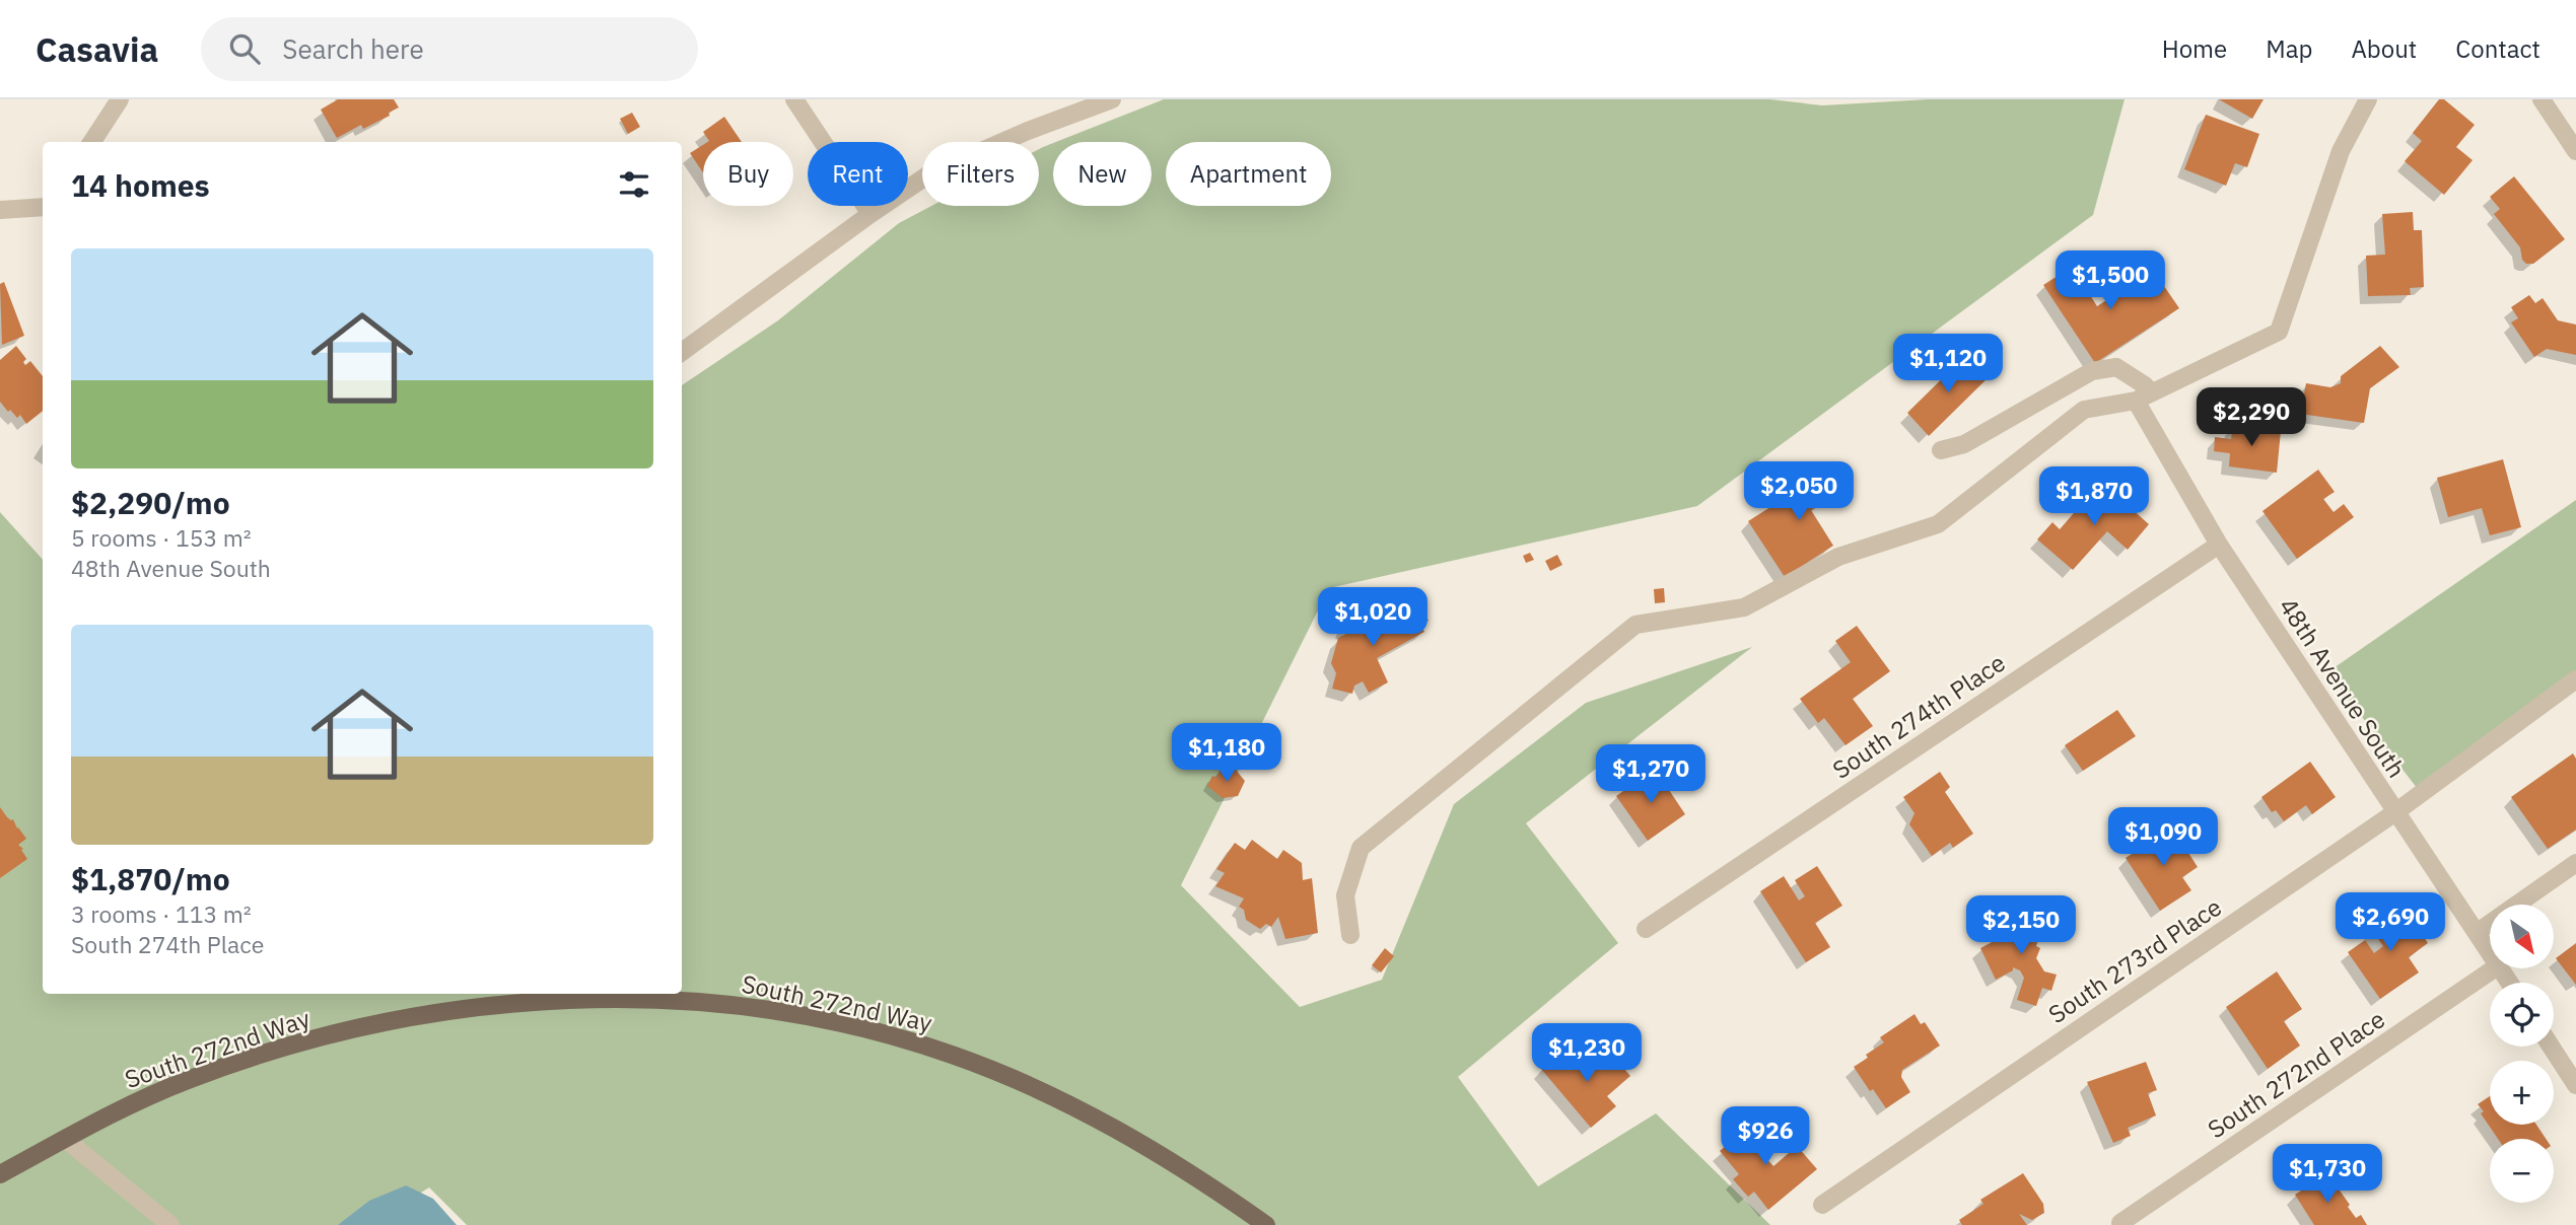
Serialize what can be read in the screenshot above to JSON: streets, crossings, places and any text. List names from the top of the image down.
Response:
{
  "streets": {
    "main road": ["South 272nd Way"],
    "street": [
      "48th Avenue South",
      "South 274th Place",
      "South 273rd Place",
      "South 272nd Place"
    ]
  },
  "crossings": [
    ["48th Avenue South", "South 274th Place"],
    ["48th Avenue South", "South 273rd Place"]
  ],
  "north": "bottom right",
  "page": {
    "header": "Casavia",
    "search": "Search here",
    "nav": [
      "Home",
      "Map",
      "About",
      "Contact"
    ],
    "chip": [
      "Buy",
      "Rent",
      "Filters",
      "New",
      "Apartment"
    ],
    "heading": "14 homes",
    "list": [
      {
        "name": "$2,290/mo",
        "note": "5 rooms · 153 m² · 48th Avenue South"
      },
      {
        "name": "$1,870/mo",
        "note": "3 rooms · 113 m² · South 274th Place"
      }
    ],
    "price": [
      "$1,500",
      "$1,120",
      "$2,290",
      "$2,050",
      "$1,870",
      "$1,020",
      "$1,180",
      "$1,270",
      "$1,090",
      "$2,690",
      "$2,150",
      "$1,230",
      "$926",
      "$1,730"
    ],
    "map_buttons": ["+", "−"]
  }
}
